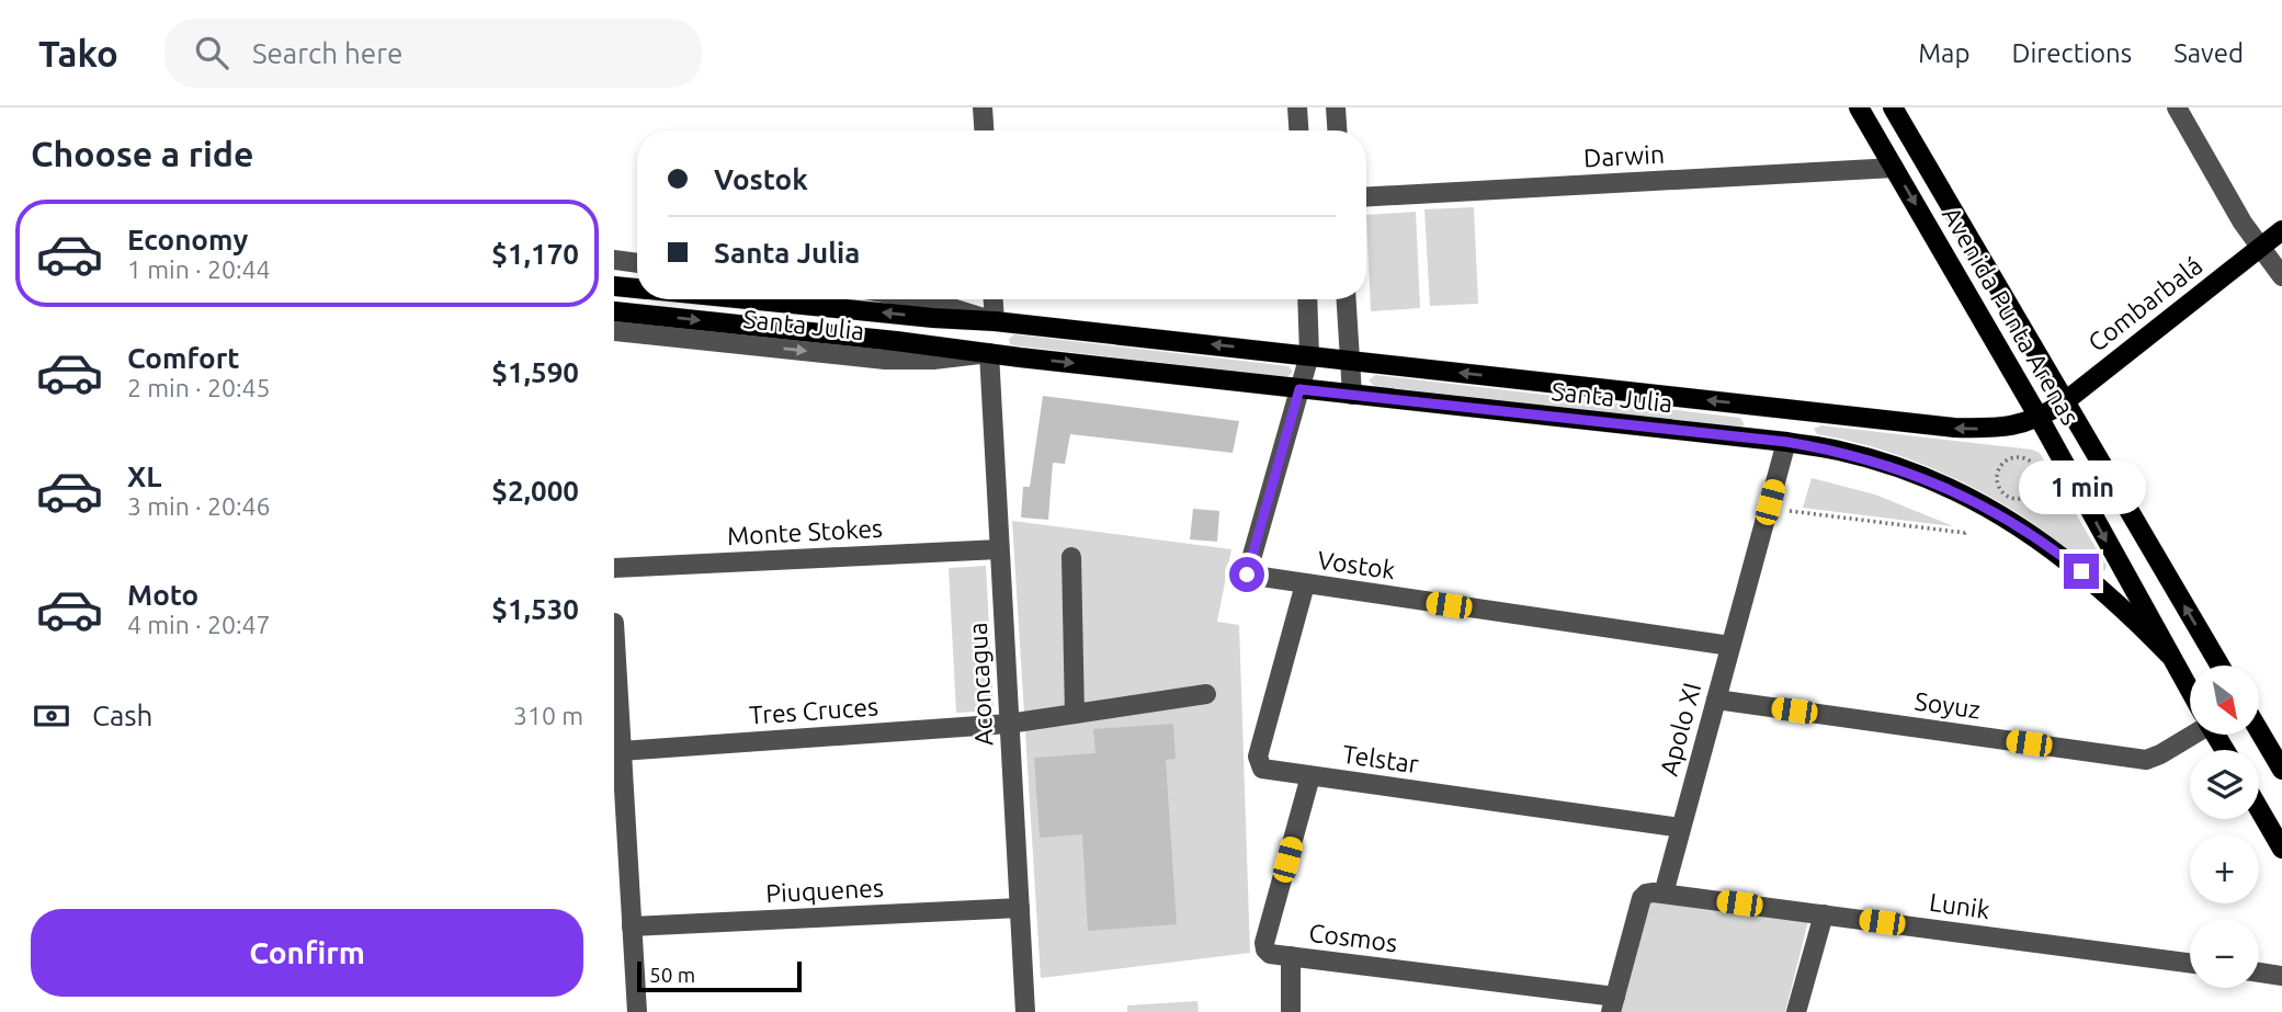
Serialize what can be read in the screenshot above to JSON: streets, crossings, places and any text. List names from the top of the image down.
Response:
{
  "streets": {
    "main road": ["Combarbalá", "Avenida Punta Arenas", "Santa Julia"],
    "street": [
      "Darwin",
      "Monte Stokes",
      "Vostok",
      "Aconcagua",
      "Soyuz",
      "Tres Cruces",
      "Apolo XI",
      "Telstar",
      "Piuquenes",
      "Lunik",
      "Cosmos"
    ]
  },
  "crossings": [
    ["Darwin", "Avenida Punta Arenas"],
    ["Combarbalá", "Avenida Punta Arenas"],
    ["Combarbalá", "Santa Julia"],
    ["Avenida Punta Arenas", "Santa Julia"],
    ["Santa Julia", "Vostok"],
    ["Santa Julia", "Aconcagua"],
    ["Santa Julia", "Apolo XI"],
    ["Monte Stokes", "Aconcagua"],
    ["Vostok", "Apolo XI"],
    ["Vostok", "Telstar"],
    ["Aconcagua", "Tres Cruces"],
    ["Aconcagua", "Piuquenes"],
    ["Soyuz", "Apolo XI"],
    ["Apolo XI", "Telstar"],
    ["Apolo XI", "Lunik"],
    ["Telstar", "Cosmos"]
  ],
  "scale_bar": "50 m",
  "north": "bottom right",
  "page": {
    "header": "Tako",
    "search": "Search here",
    "nav": ["Map", "Directions", "Saved"],
    "heading": "Choose a ride",
    "banner": ["Vostok", "Santa Julia"],
    "list": [
      {
        "name": "Economy",
        "note": "1 min · 20:44",
        "value": "$1,170"
      },
      {
        "name": "Comfort",
        "note": "2 min · 20:45",
        "value": "$1,590"
      },
      {
        "name": "XL",
        "note": "3 min · 20:46",
        "value": "$2,000"
      },
      {
        "name": "Moto",
        "note": "4 min · 20:47",
        "value": "$1,530"
      }
    ],
    "bubble": "1 min",
    "map_buttons": ["+", "−"],
    "pay": ["Cash", "310 m"],
    "buttons": "Confirm",
    "scale": "50 m"
  }
}
